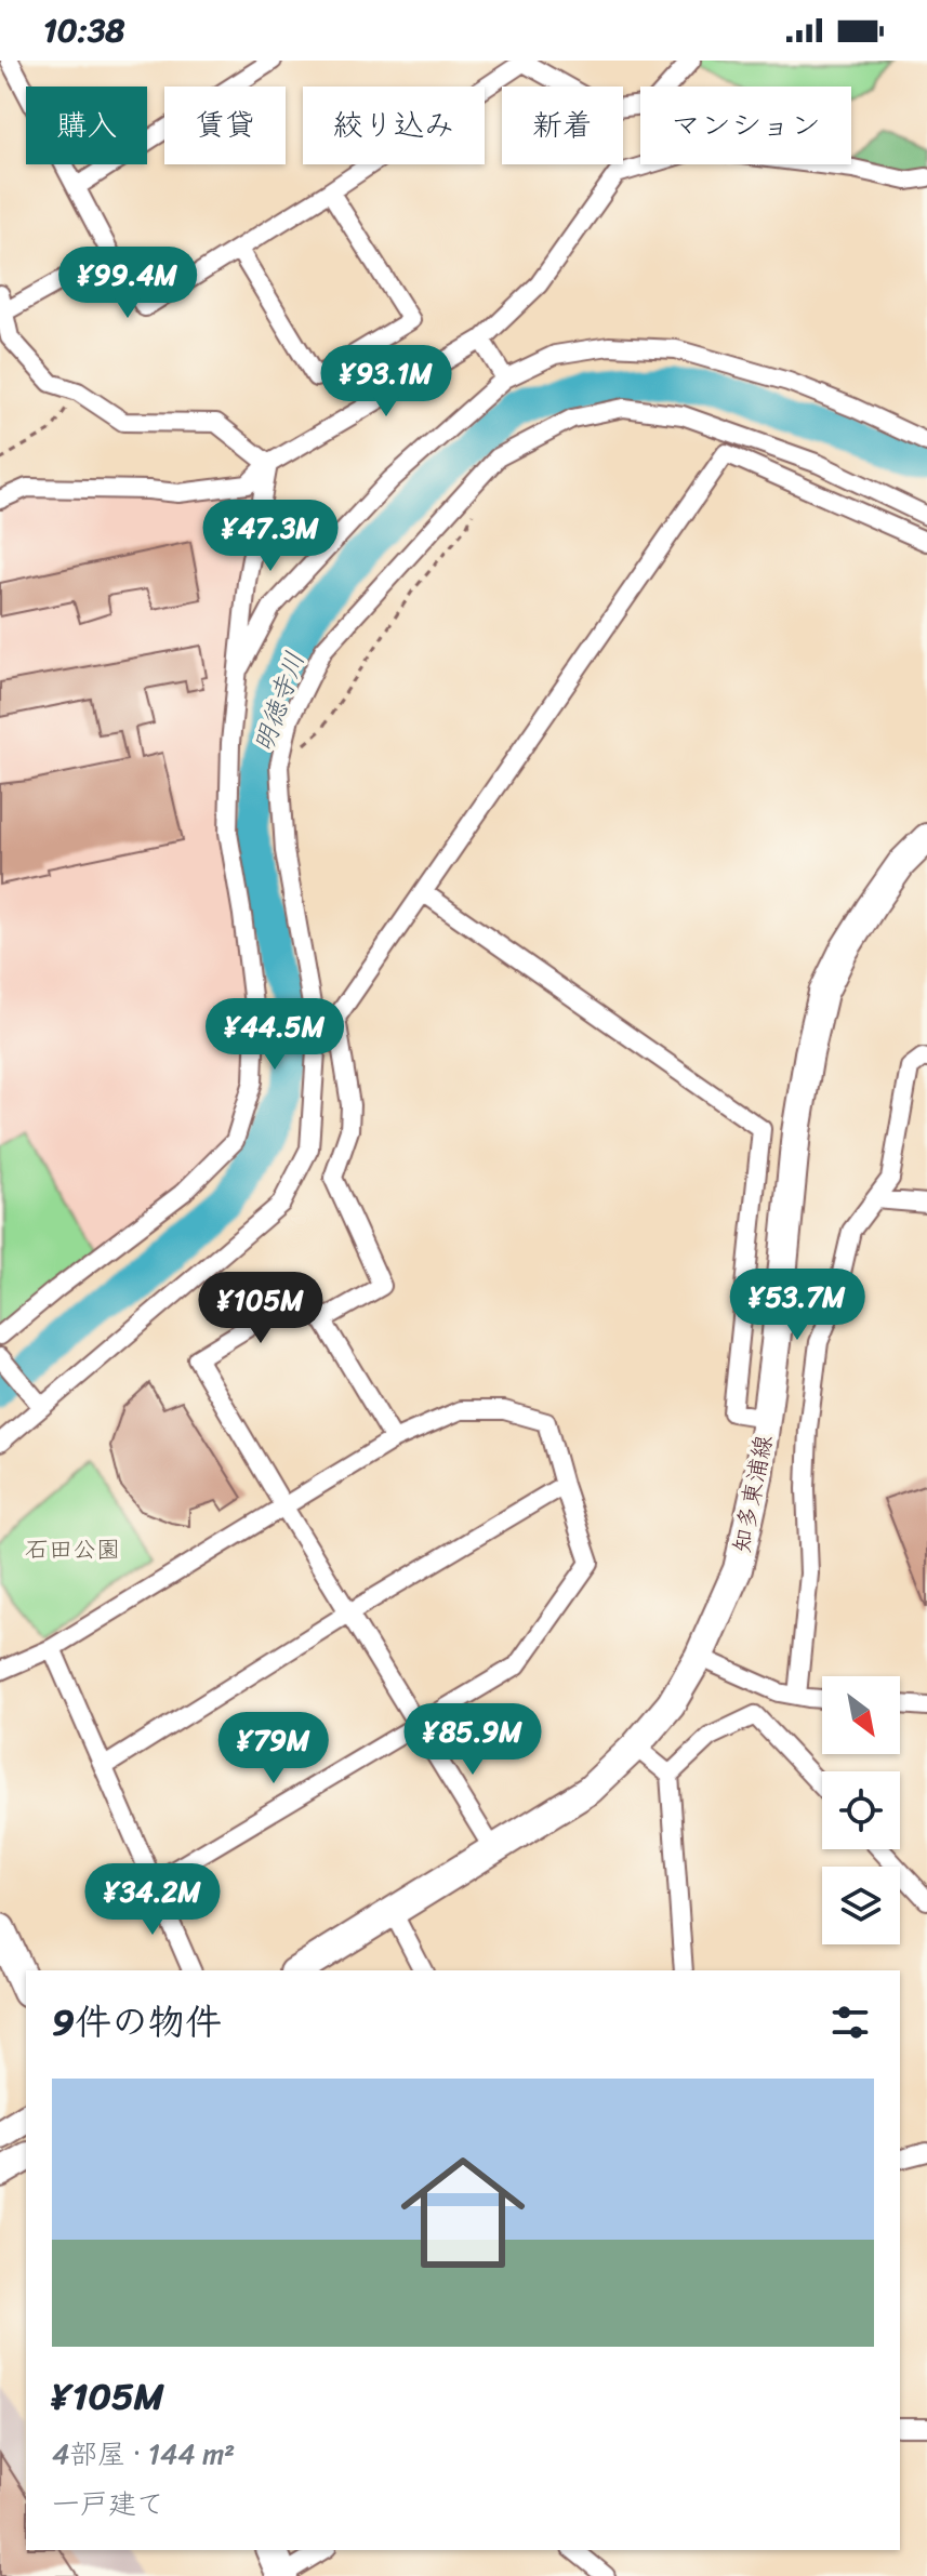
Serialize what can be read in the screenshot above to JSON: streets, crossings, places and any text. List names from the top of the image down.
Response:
{
  "streets": {
    "main road": ["知多東浦線"]
  },
  "water": ["明徳寺川"],
  "parks": ["石田公園"],
  "north": "bottom right",
  "page": {
    "status": "10:38",
    "chip": [
      "購入",
      "賃貸",
      "絞り込み",
      "新着",
      "マンション"
    ],
    "price": [
      "¥99.4M",
      "¥93.1M",
      "¥47.3M",
      "¥44.5M",
      "¥53.7M",
      "¥105M",
      "¥85.9M",
      "¥79M",
      "¥34.2M"
    ],
    "heading": "9件の物件",
    "list": [
      {
        "name": "¥105M",
        "note": "4部屋 · 144 m² · 一戸建て"
      }
    ]
  }
}
